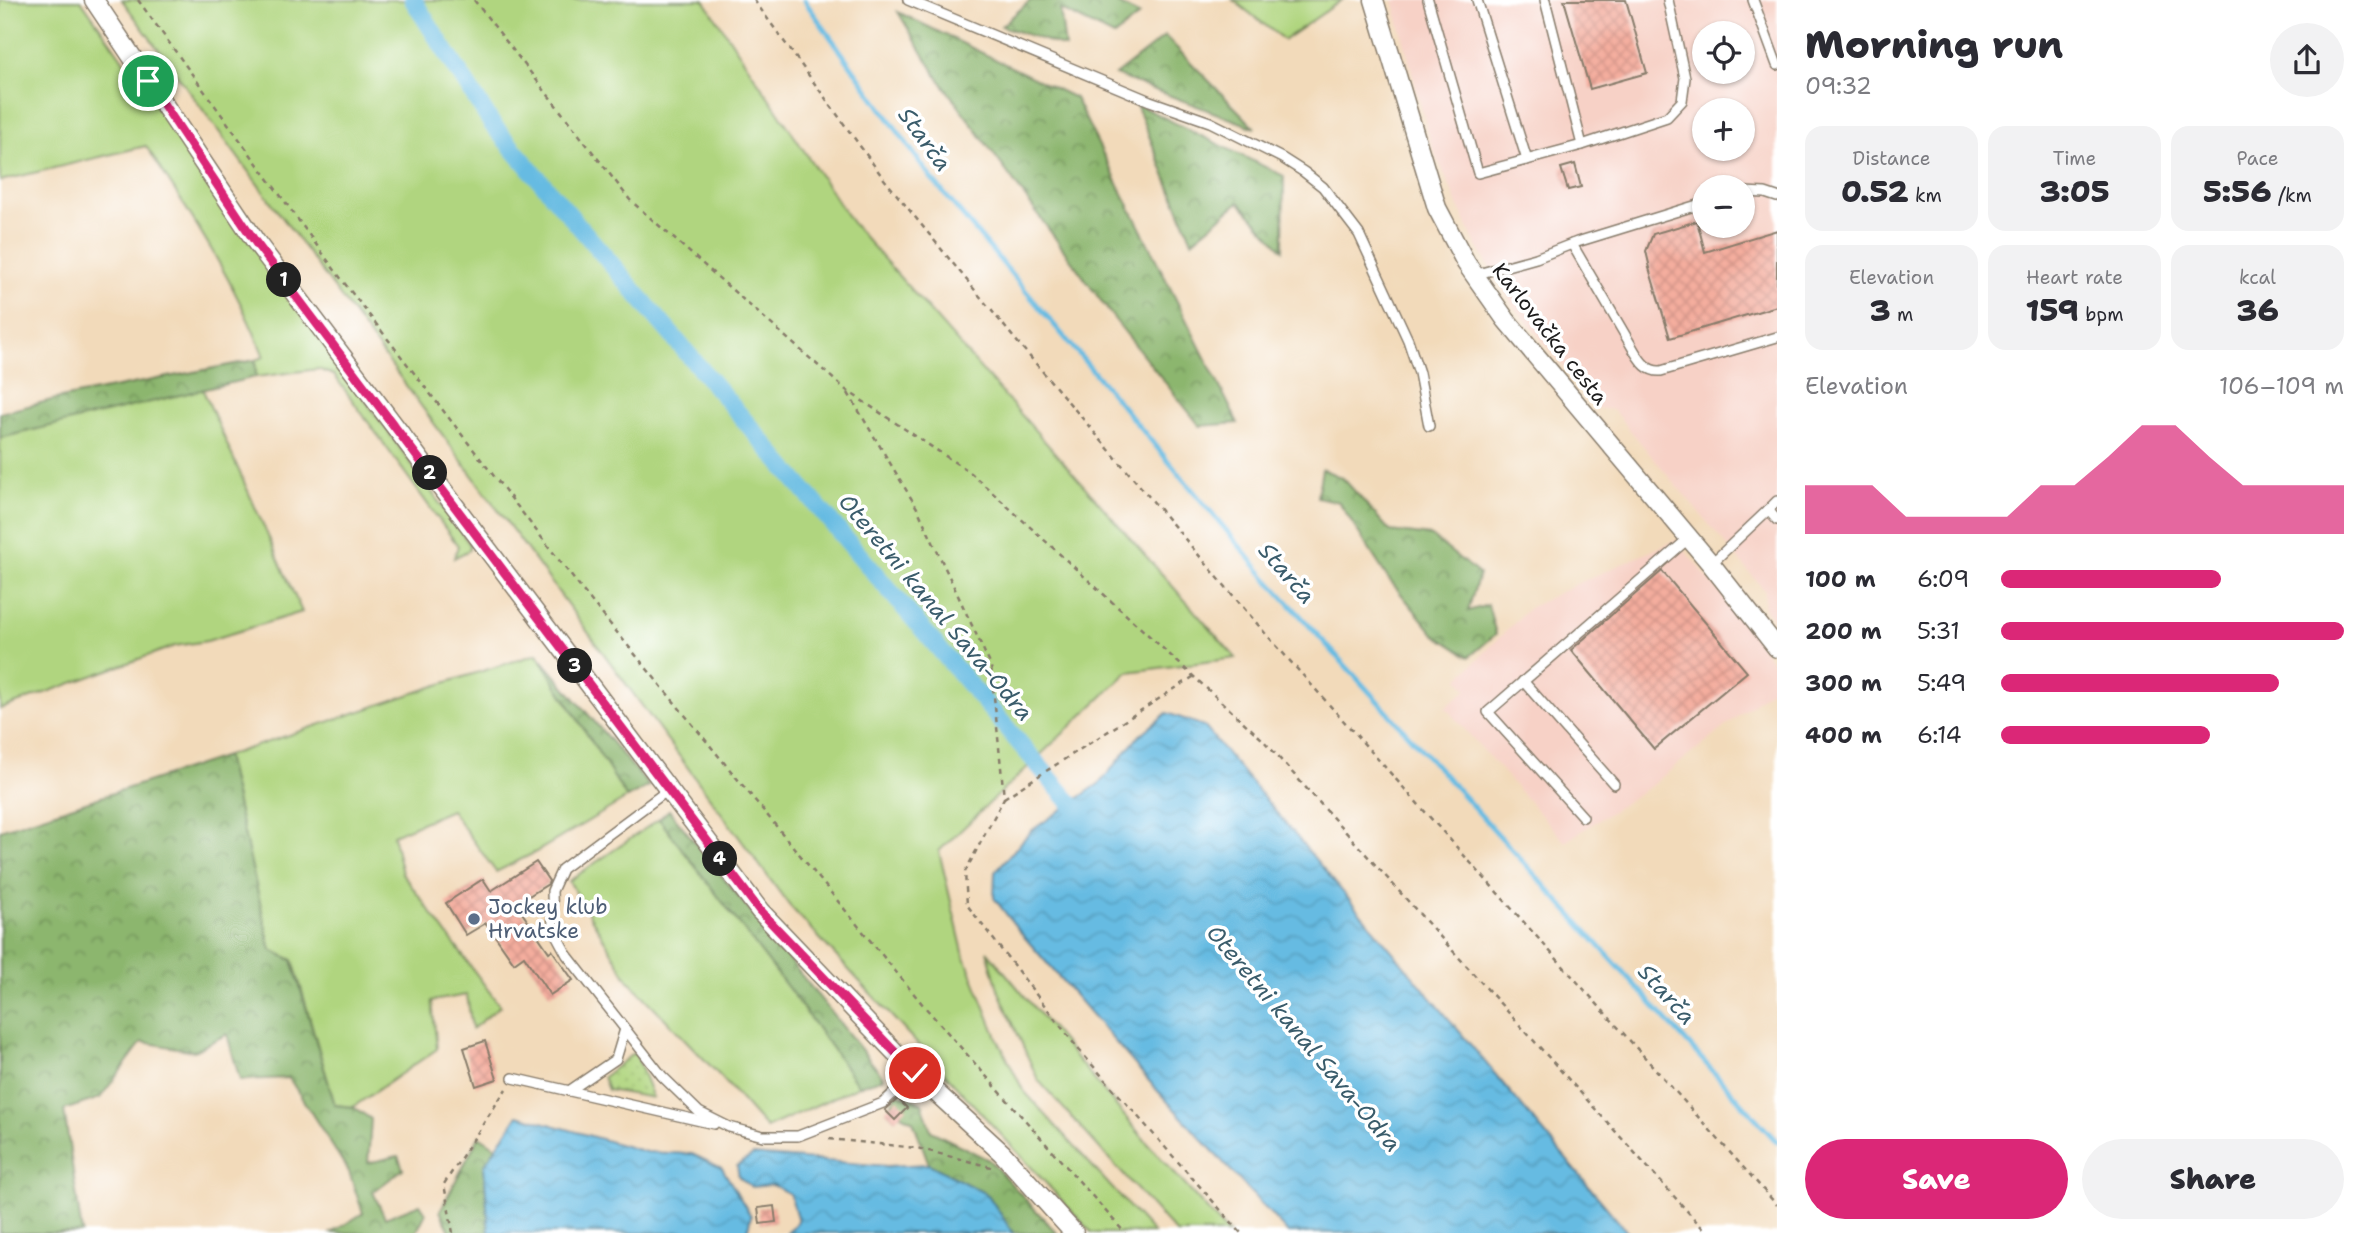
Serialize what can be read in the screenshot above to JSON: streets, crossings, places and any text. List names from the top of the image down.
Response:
{
  "streets": {
    "street": ["Karlovačka cesta"]
  },
  "water": ["Starča", "Oteretni kanal Sava-Odra"],
  "places": ["Jockey klub Hrvatske"],
  "page": {
    "heading": ["Morning run", "09:32"],
    "map_buttons": ["+", "−"],
    "stats": [
      ["Distance", "0.52 km"],
      ["Time", "3:05"],
      ["Pace", "5:56 /km"],
      ["Elevation", "3 m"],
      ["Heart rate", "159 bpm"],
      ["kcal", "36"]
    ],
    "pins": [
      "1",
      "2",
      "3",
      "4"
    ],
    "chart": ["Elevation", "106–109 m"],
    "list": [
      {
        "name": "100 m",
        "note": "6:09"
      },
      {
        "name": "200 m",
        "note": "5:31"
      },
      {
        "name": "300 m",
        "note": "5:49"
      },
      {
        "name": "400 m",
        "note": "6:14"
      }
    ],
    "buttons": ["Save", "Share"]
  }
}
